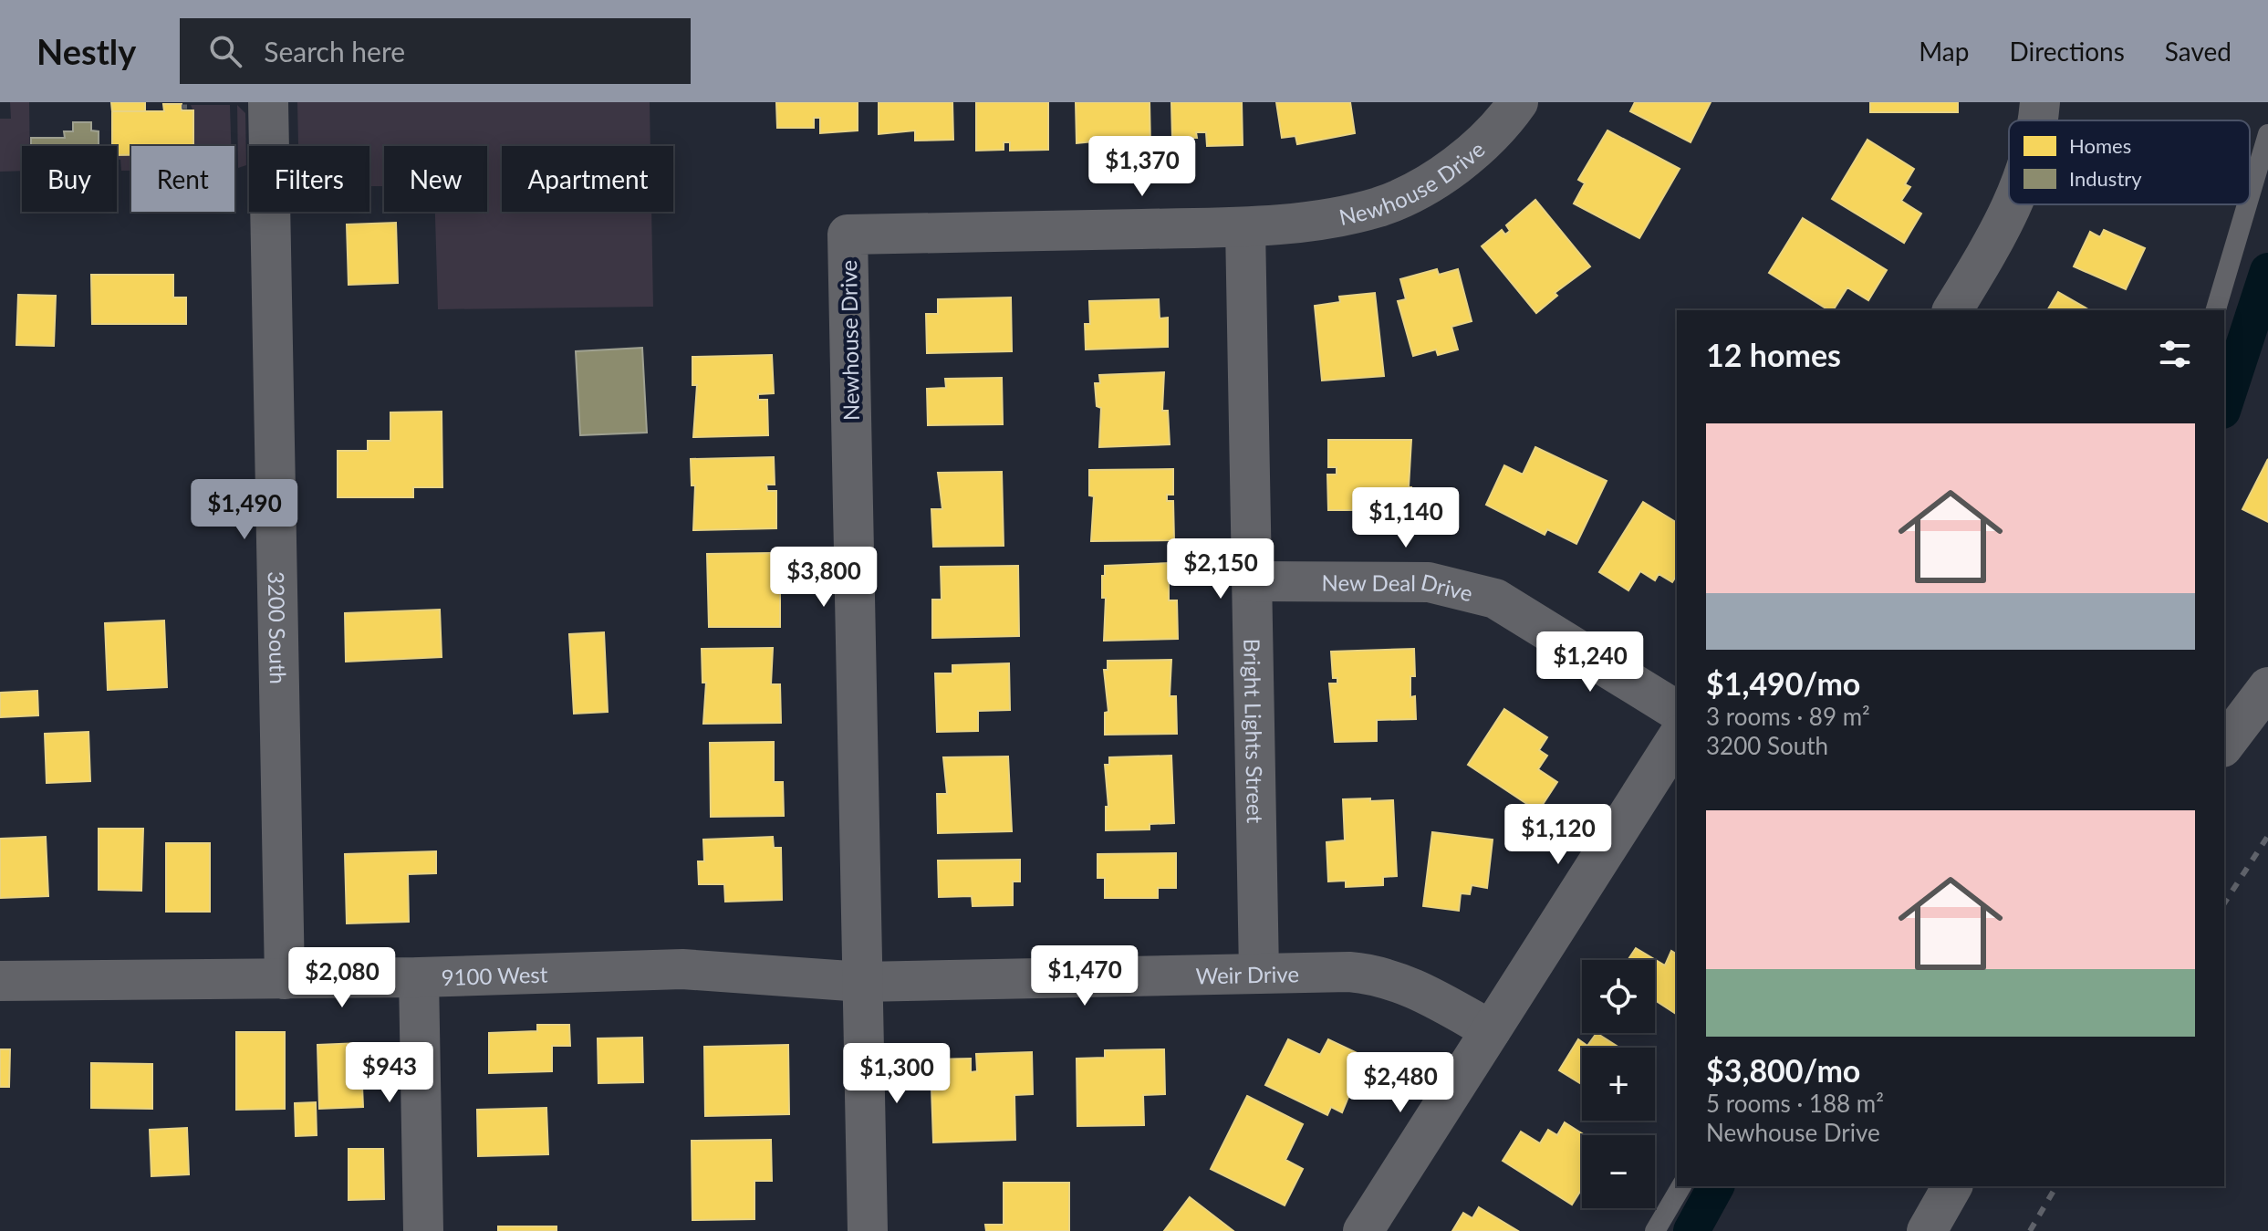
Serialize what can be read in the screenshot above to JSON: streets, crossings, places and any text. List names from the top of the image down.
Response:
{
  "streets": {
    "street": [
      "Newhouse Drive",
      "New Deal Drive",
      "3200 South",
      "Bright Lights Street",
      "Weir Drive",
      "9100 West"
    ]
  },
  "crossings": [
    ["Newhouse Drive", "Bright Lights Street"],
    ["Newhouse Drive", "Weir Drive"],
    ["New Deal Drive", "Bright Lights Street"],
    ["3200 South", "9100 West"],
    ["Bright Lights Street", "Weir Drive"],
    ["Weir Drive", "9100 West"]
  ],
  "legend": ["Homes", "Industry"],
  "page": {
    "header": "Nestly",
    "search": "Search here",
    "nav": ["Map", "Directions", "Saved"],
    "price": [
      "$1,370",
      "$1,490",
      "$1,140",
      "$2,150",
      "$3,800",
      "$1,240",
      "$1,120",
      "$1,470",
      "$2,080",
      "$943",
      "$1,300",
      "$2,480"
    ],
    "chip": [
      "Buy",
      "Rent",
      "Filters",
      "New",
      "Apartment"
    ],
    "heading": "12 homes",
    "list": [
      {
        "name": "$1,490/mo",
        "note": "3 rooms · 89 m² · 3200 South"
      },
      {
        "name": "$3,800/mo",
        "note": "5 rooms · 188 m² · Newhouse Drive"
      }
    ],
    "map_buttons": ["+", "−"]
  }
}
